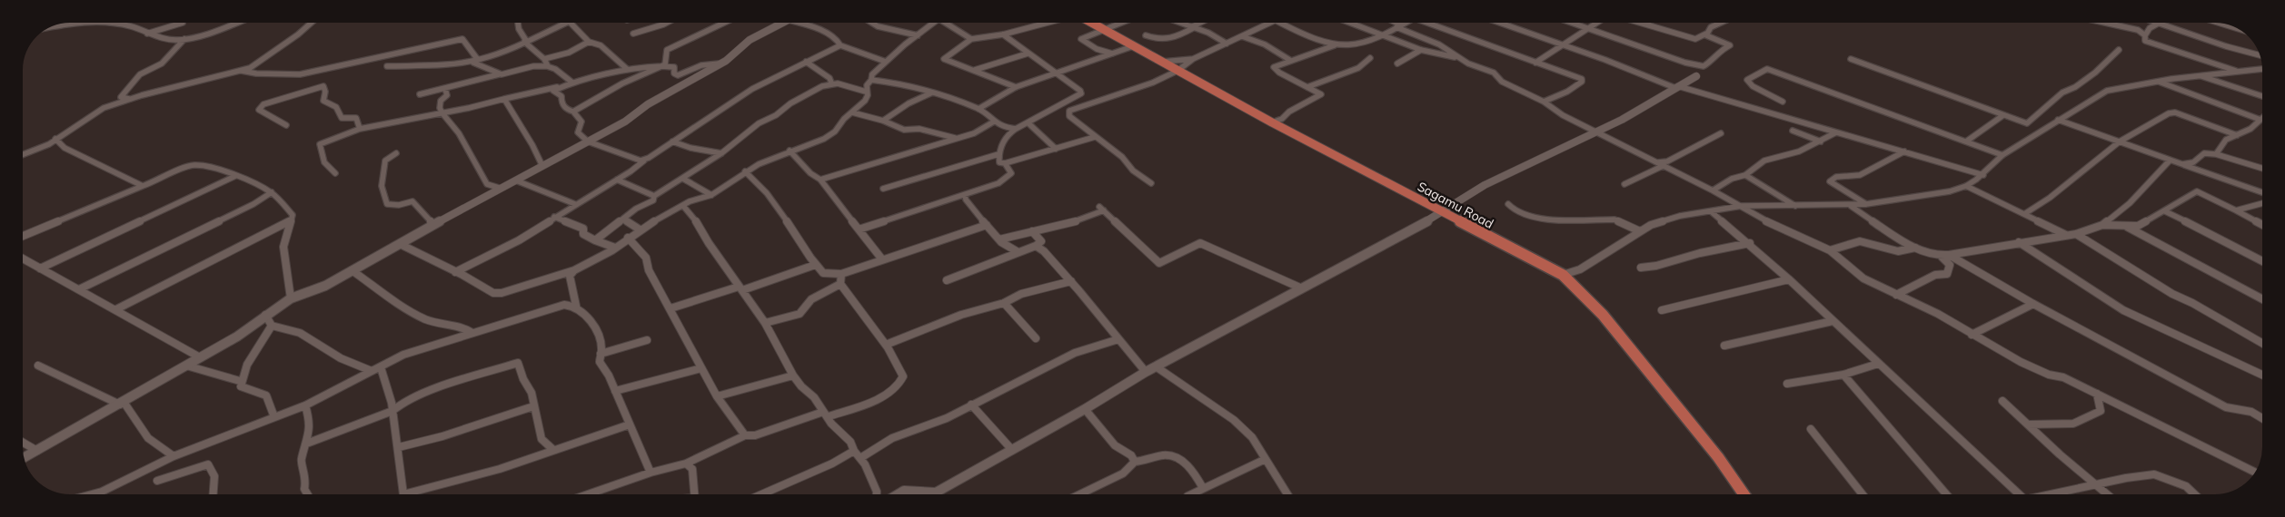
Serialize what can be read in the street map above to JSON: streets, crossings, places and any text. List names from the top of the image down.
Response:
{
  "streets": {
    "highway": ["Sagamu Road"]
  }
}
